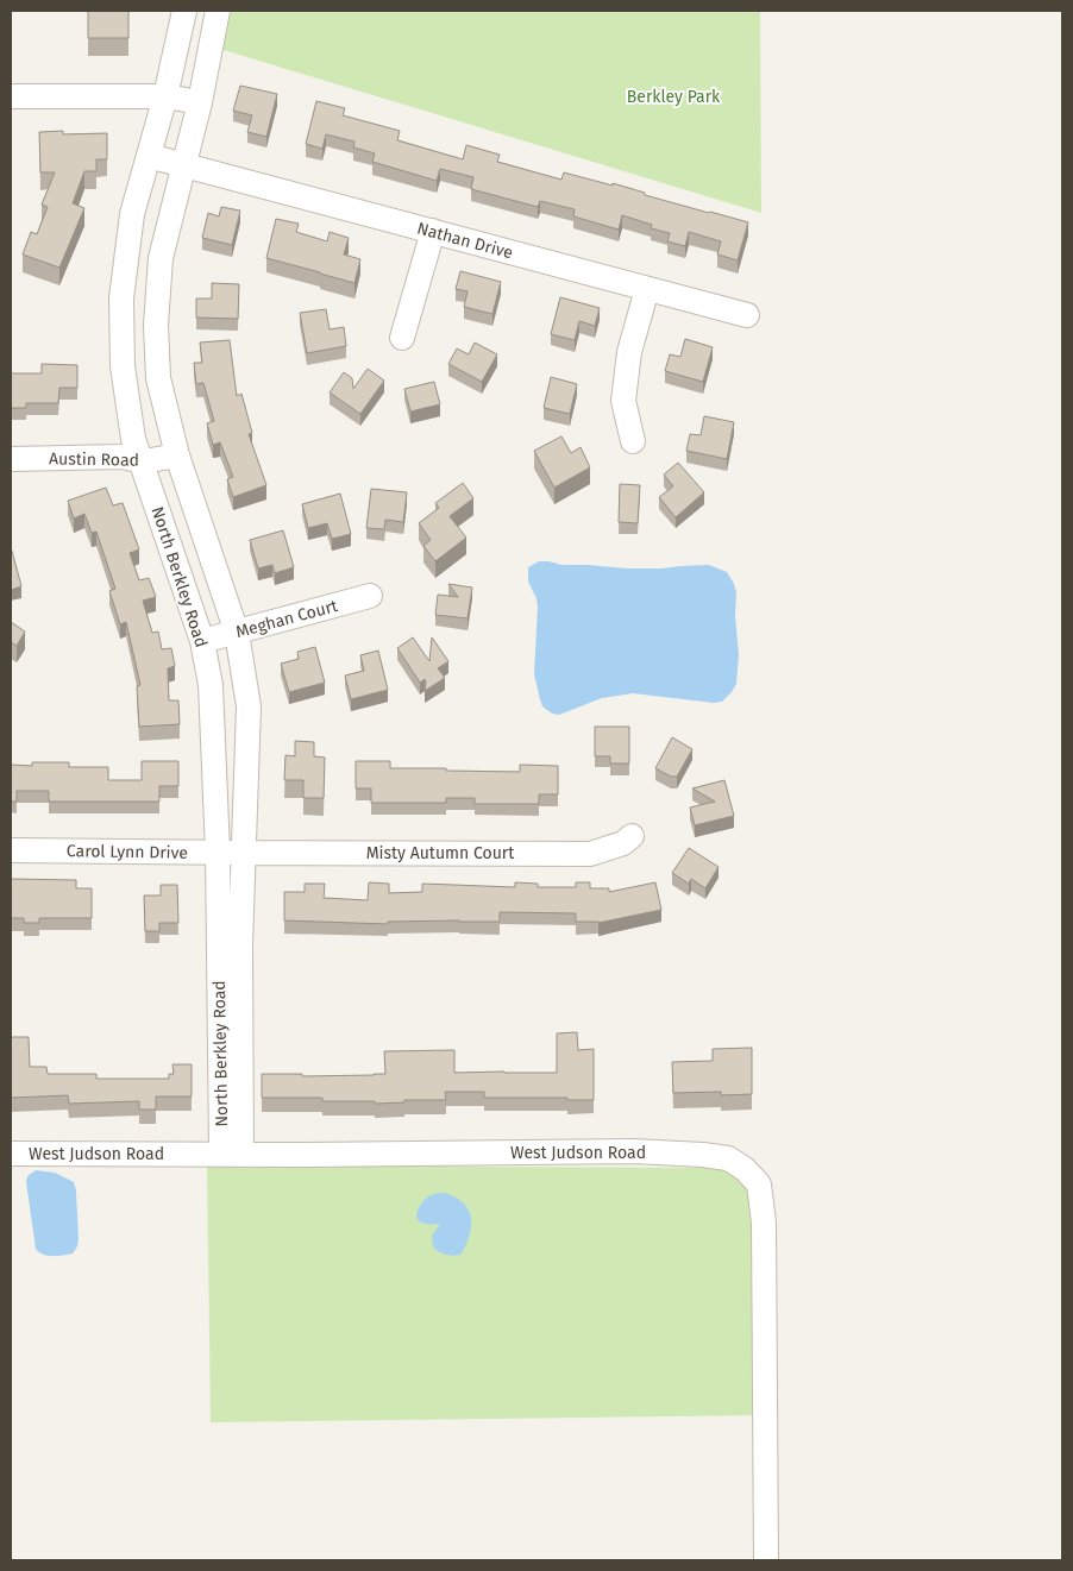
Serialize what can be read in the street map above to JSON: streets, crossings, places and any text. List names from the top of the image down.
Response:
{
  "streets": {
    "street": [
      "Nathan Drive",
      "Austin Road",
      "North Berkley Road",
      "Meghan Court",
      "Carol Lynn Drive",
      "Misty Autumn Court",
      "West Judson Road"
    ]
  },
  "crossings": [
    ["Nathan Drive", "North Berkley Road"],
    ["Austin Road", "North Berkley Road"],
    ["North Berkley Road", "Meghan Court"],
    ["North Berkley Road", "Carol Lynn Drive"],
    ["North Berkley Road", "Misty Autumn Court"],
    ["North Berkley Road", "West Judson Road"],
    ["Carol Lynn Drive", "Misty Autumn Court"]
  ],
  "parks": ["Berkley Park"]
}
